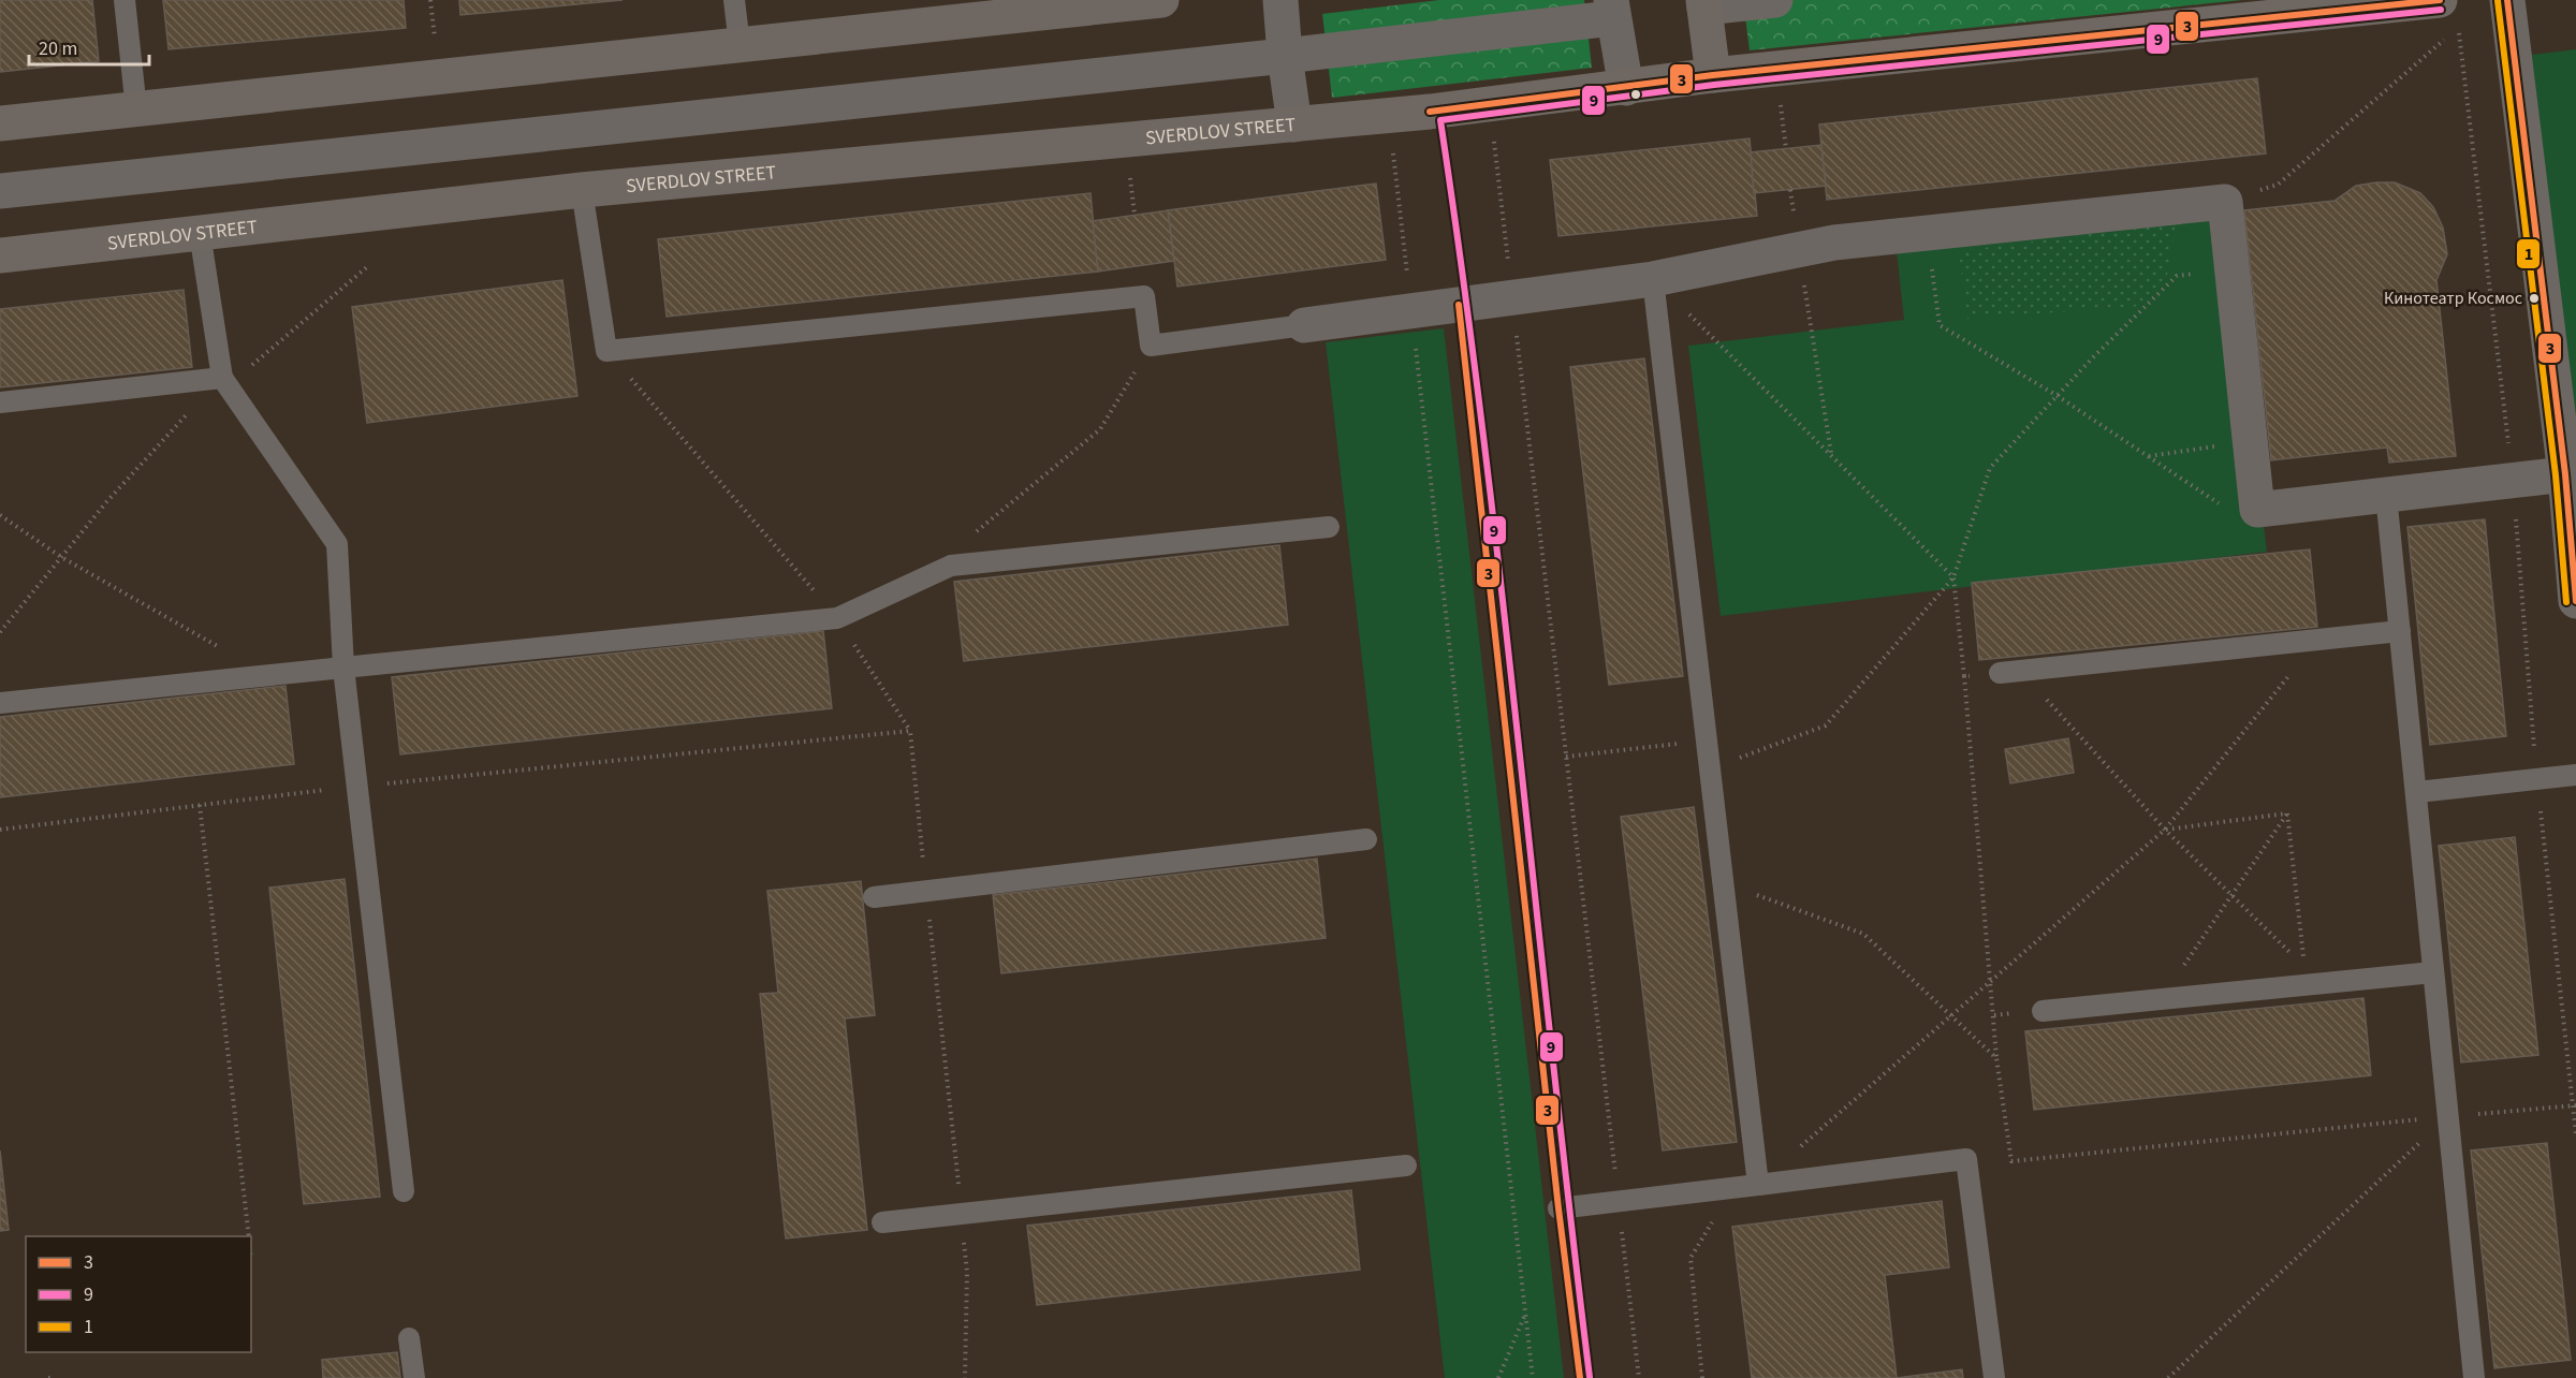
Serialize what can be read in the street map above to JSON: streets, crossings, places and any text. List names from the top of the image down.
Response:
{
  "streets": {
    "street": ["SVERDLOV STREET"]
  },
  "places": ["Кинотеатр Космос"],
  "lines": ["transit line 3", "transit line 1", "transit line 9"],
  "legend": ["3", "9", "1"],
  "scale_bar": "20 m"
}
